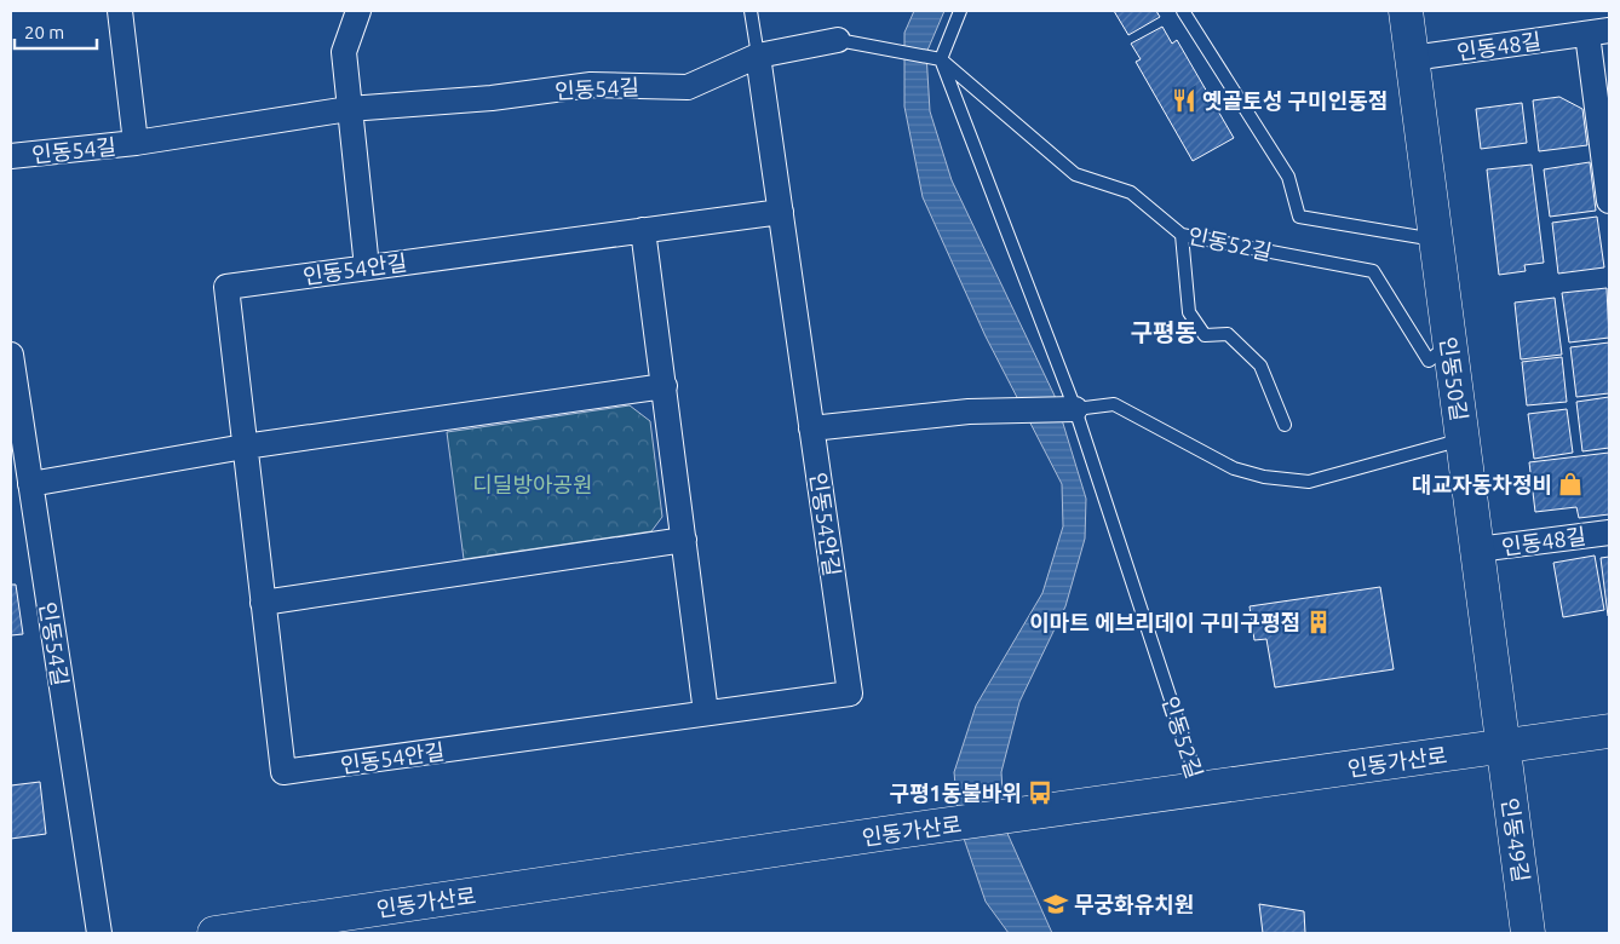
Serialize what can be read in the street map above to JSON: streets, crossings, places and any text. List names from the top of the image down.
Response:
{
  "streets": {
    "main road": ["인동50길", "인동가산로", "인동49길"],
    "street": ["인동48길", "인동54길", "인동54안길"],
    "lane": ["인동52길"]
  },
  "crossings": [
    ["인동48길", "인동50길"],
    ["인동54길", "인동54안길"],
    ["인동52길", "인동50길"],
    ["인동52길", "인동가산로"],
    ["인동50길", "인동가산로"],
    ["인동50길", "인동49길"],
    ["인동가산로", "인동49길"]
  ],
  "districts": ["구평동"],
  "parks": ["디딜방아공원"],
  "places": {
    "restaurant": ["옛골토성 구미인동점"],
    "shop": ["대교자동차정비"],
    "building": ["이마트 에브리데이 구미구평점"],
    "bus stop": ["구평1동불바위"],
    "school or university": ["무궁화유치원"]
  },
  "scale_bar": "20 m"
}
